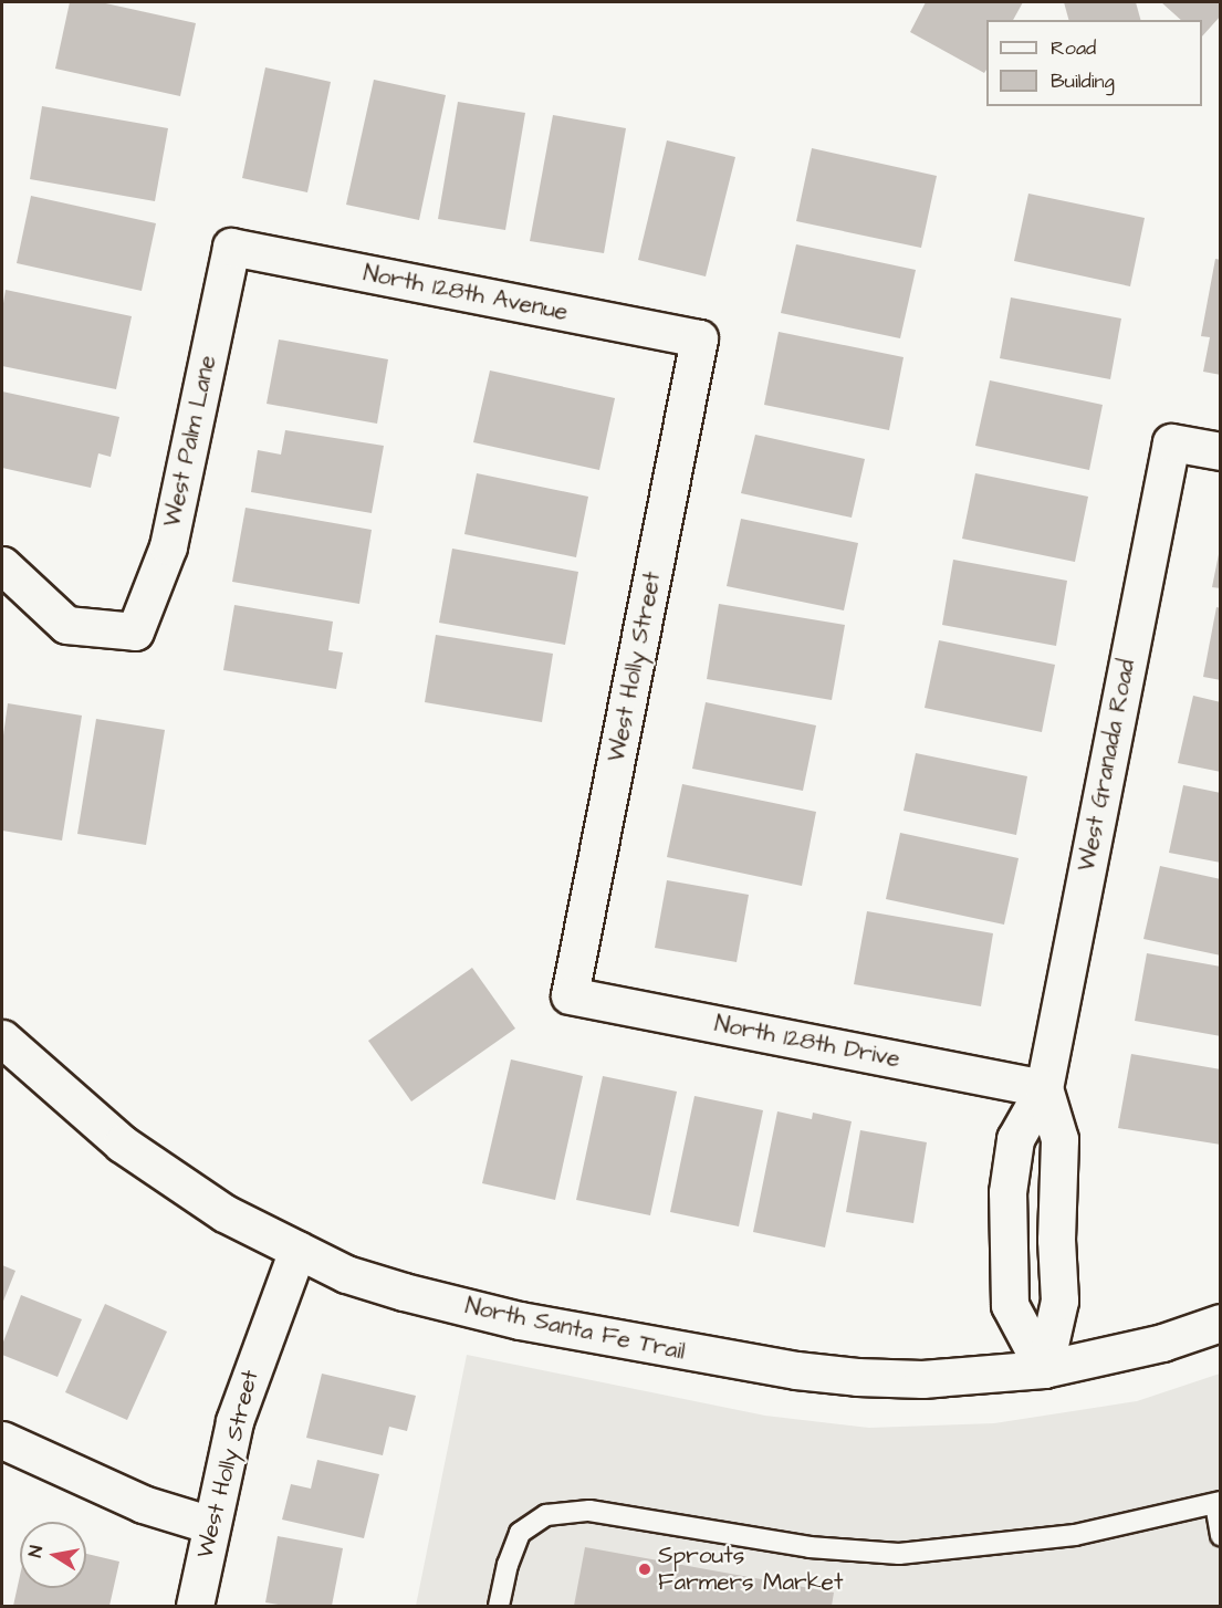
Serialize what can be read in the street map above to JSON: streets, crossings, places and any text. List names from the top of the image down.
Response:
{
  "streets": {
    "street": [
      "North 128th Avenue",
      "West Palm Lane",
      "West Holly Street",
      "West Granada Road",
      "North 128th Drive",
      "North Santa Fe Trail"
    ]
  },
  "crossings": [
    ["North 128th Avenue", "West Palm Lane"],
    ["North 128th Avenue", "West Holly Street"],
    ["West Holly Street", "North 128th Drive"],
    ["West Holly Street", "North Santa Fe Trail"],
    ["West Granada Road", "North 128th Drive"],
    ["West Granada Road", "North Santa Fe Trail"]
  ],
  "places": ["Sprouts Farmers Market"],
  "legend": ["Road", "Building"],
  "north": "left"
}
